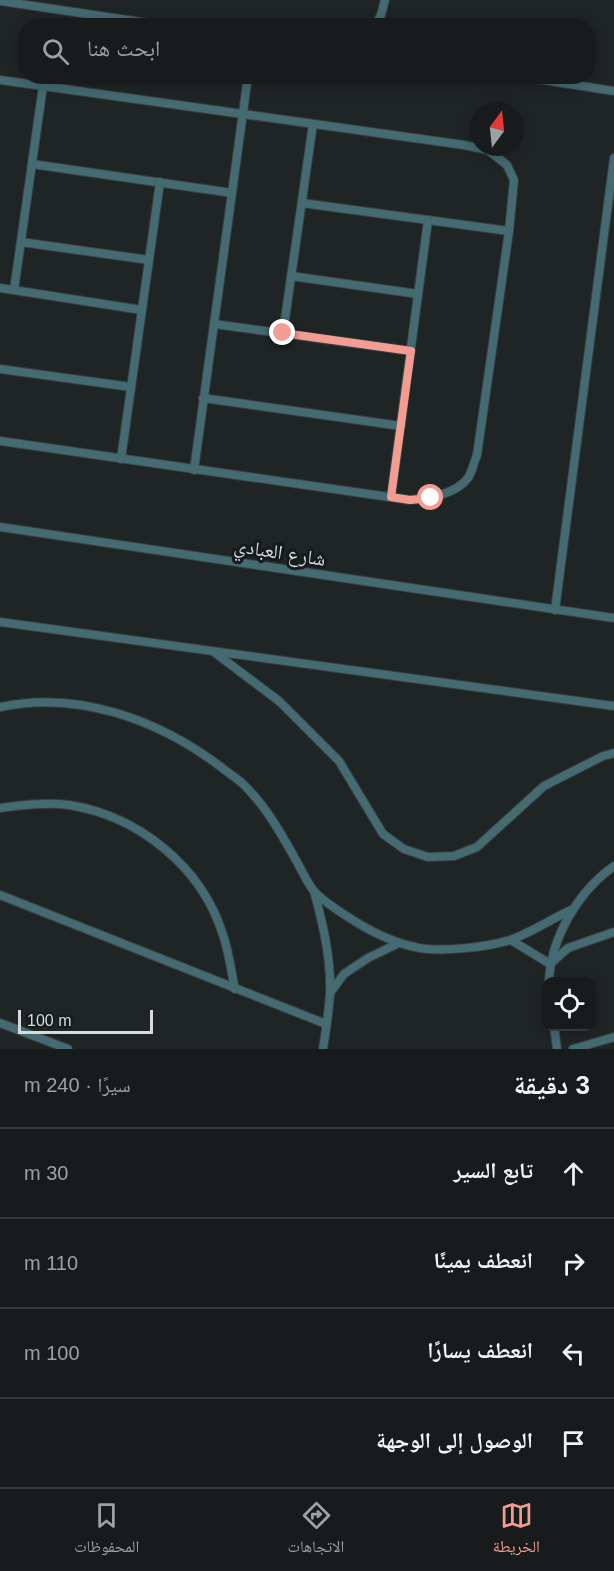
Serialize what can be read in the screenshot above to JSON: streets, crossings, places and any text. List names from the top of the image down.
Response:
{
  "streets": {
    "street": ["شارع العبادي"]
  },
  "scale_bar": "100 m",
  "north": "top",
  "page": {
    "search": "ابحث هنا",
    "scale": "100 m",
    "heading": ["3 دقيقة", "سيرًا · 240 m"],
    "list": [
      ["تابع السير", "30 m"],
      ["انعطف يمينًا", "110 m"],
      ["انعطف يسارًا", "100 m"],
      "الوصول إلى الوجهة"
    ],
    "nav": ["الخريطة", "الاتجاهات", "المحفوظات"]
  }
}
